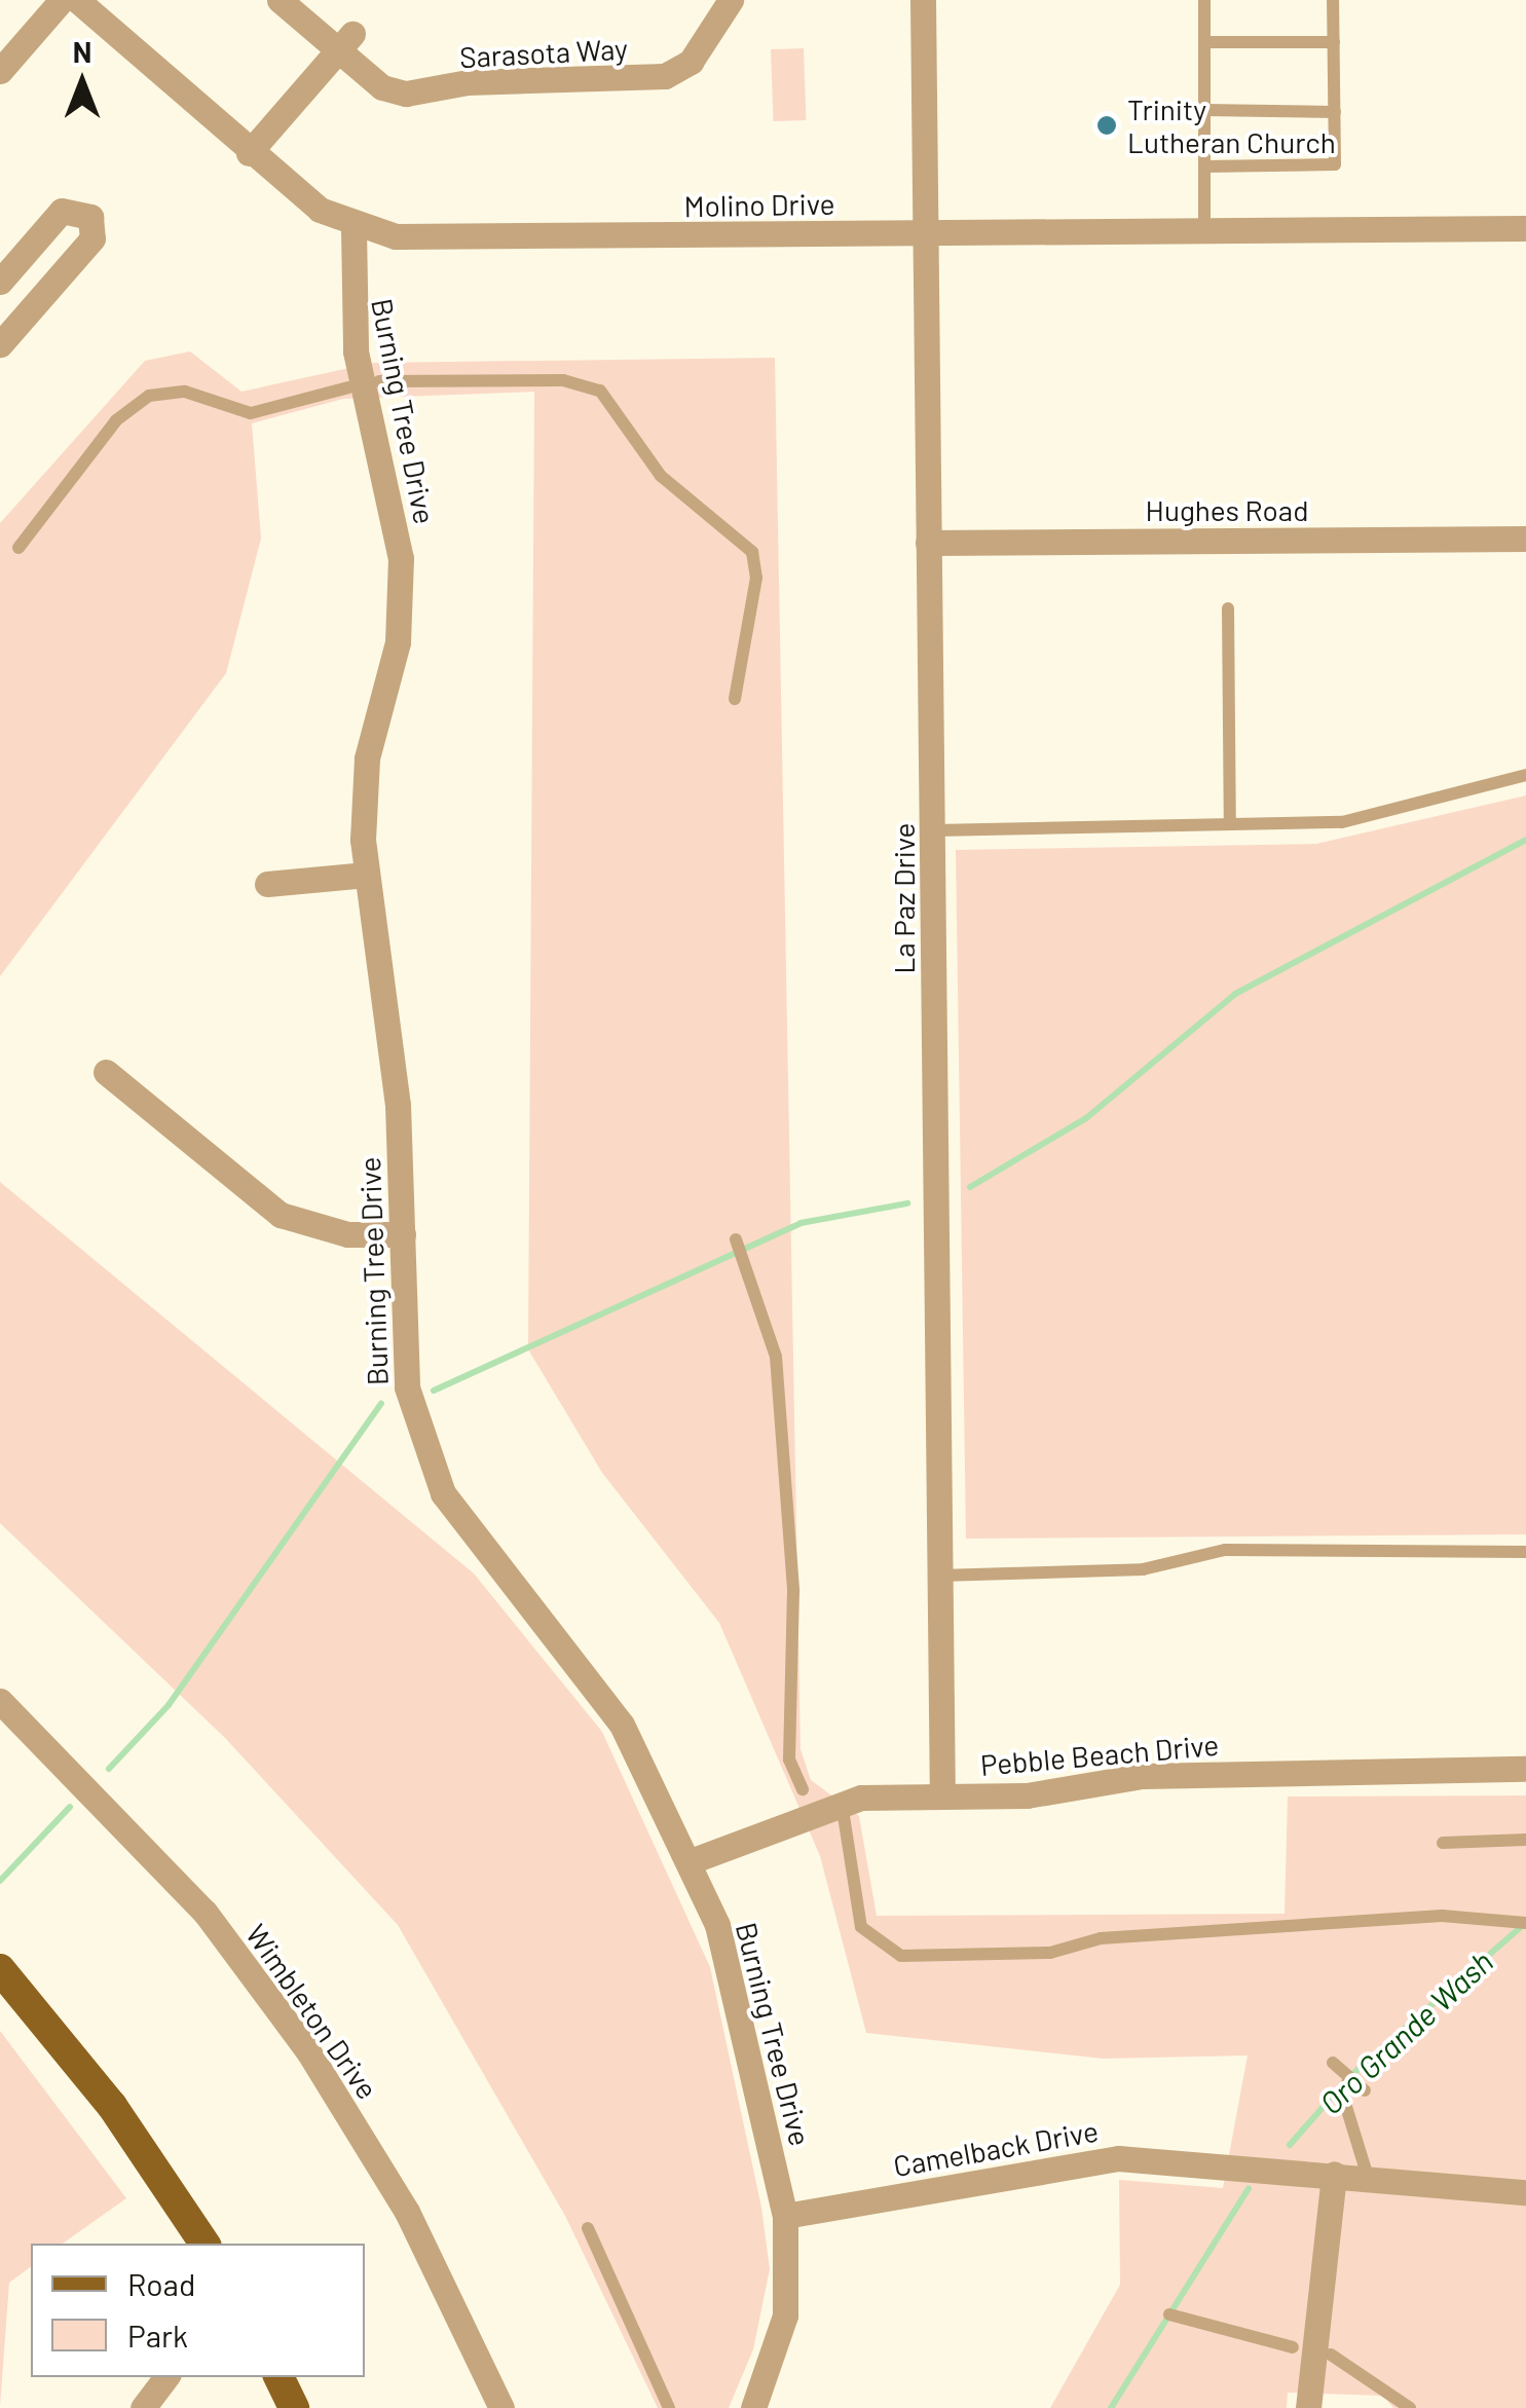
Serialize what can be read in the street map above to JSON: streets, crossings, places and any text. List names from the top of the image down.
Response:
{
  "streets": {
    "street": [
      "Sarasota Way",
      "Molino Drive",
      "Burning Tree Drive",
      "Hughes Road",
      "La Paz Drive",
      "Pebble Beach Drive",
      "Wimbleton Drive",
      "Camelback Drive"
    ]
  },
  "crossings": [
    ["Molino Drive", "Burning Tree Drive"],
    ["Molino Drive", "La Paz Drive"],
    ["Burning Tree Drive", "Pebble Beach Drive"],
    ["Burning Tree Drive", "Camelback Drive"],
    ["Hughes Road", "La Paz Drive"],
    ["La Paz Drive", "Pebble Beach Drive"]
  ],
  "water": ["Oro Grande Wash"],
  "places": ["Trinity Lutheran Church"],
  "legend": ["Road", "Park"],
  "north": "top"
}
